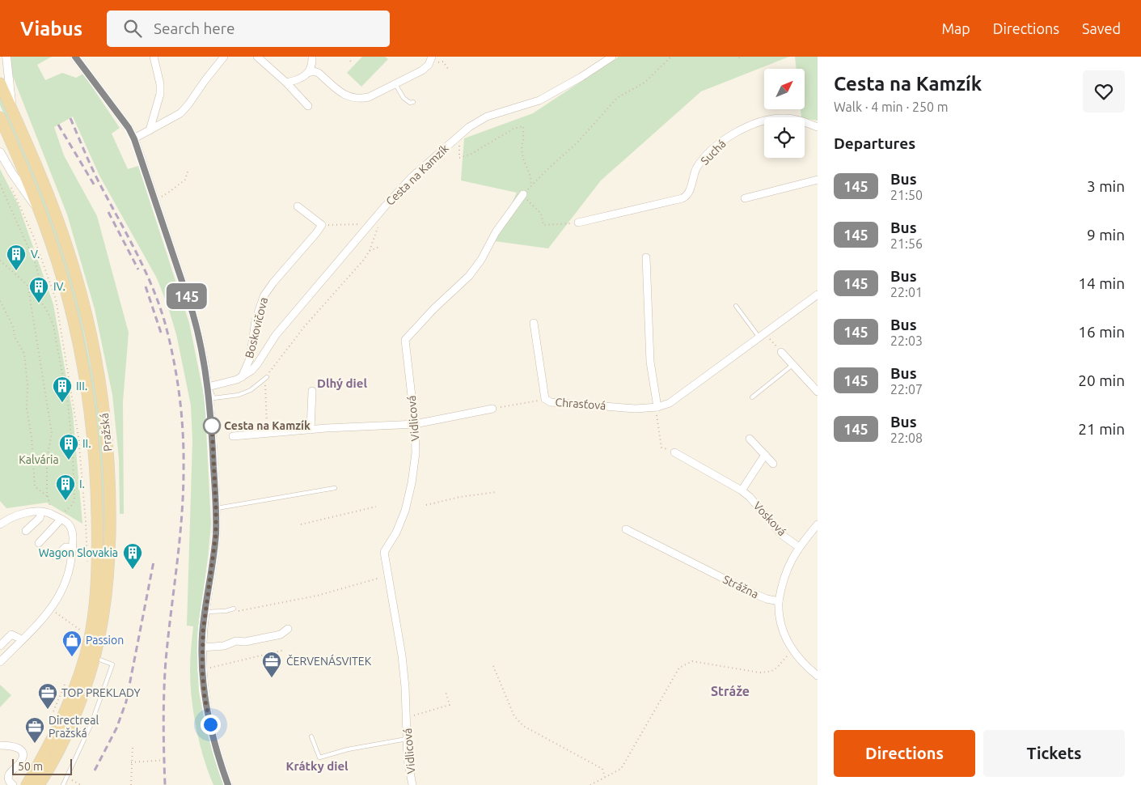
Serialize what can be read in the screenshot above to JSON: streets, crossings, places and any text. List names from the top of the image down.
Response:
{
  "streets": {
    "main road": ["Pražská"],
    "street": [
      "Suchá",
      "Cesta na Kamzík",
      "Boskovičova",
      "Chrasťová",
      "Vidlicová",
      "Vosková",
      "Strážna"
    ]
  },
  "crossings": [
    ["Cesta na Kamzík", "Boskovičova"]
  ],
  "districts": ["Dlhý diel", "Stráže", "Krátky diel"],
  "parks": ["Kalvária"],
  "places": {
    "building": [
      "V.",
      "IV.",
      "III.",
      "II.",
      "I.",
      "Wagon Slovakia"
    ],
    "other": ["Cesta na Kamzík"],
    "shop": ["Passion"],
    "office": ["ČERVENÁSVITEK", "TOP PREKLADY", "Directreal Pražská"]
  },
  "lines": ["bus line 145"],
  "scale_bar": "50 m",
  "north": "top right",
  "page": {
    "header": "Viabus",
    "search": "Search here",
    "nav": ["Map", "Directions", "Saved"],
    "on_map": "145",
    "heading": [
      ["Cesta na Kamzík", "Walk · 4 min · 250 m"],
      "Departures"
    ],
    "list": [
      {
        "mark": "145",
        "name": "Bus",
        "note": "21:50",
        "value": "3 min"
      },
      {
        "mark": "145",
        "name": "Bus",
        "note": "21:56",
        "value": "9 min"
      },
      {
        "mark": "145",
        "name": "Bus",
        "note": "22:01",
        "value": "14 min"
      },
      {
        "mark": "145",
        "name": "Bus",
        "note": "22:03",
        "value": "16 min"
      },
      {
        "mark": "145",
        "name": "Bus",
        "note": "22:07",
        "value": "20 min"
      },
      {
        "mark": "145",
        "name": "Bus",
        "note": "22:08",
        "value": "21 min"
      }
    ],
    "buttons": ["Directions", "Tickets"],
    "scale": "50 m"
  }
}
